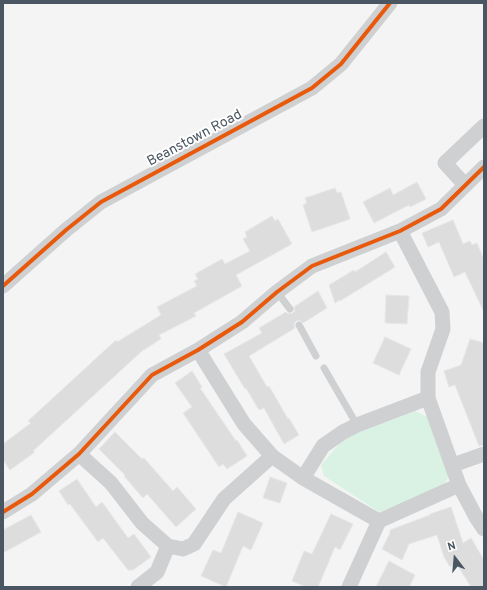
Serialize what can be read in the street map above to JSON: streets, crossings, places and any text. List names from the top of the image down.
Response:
{
  "streets": {
    "street": ["Beanstown Road"]
  },
  "north": "top"
}
